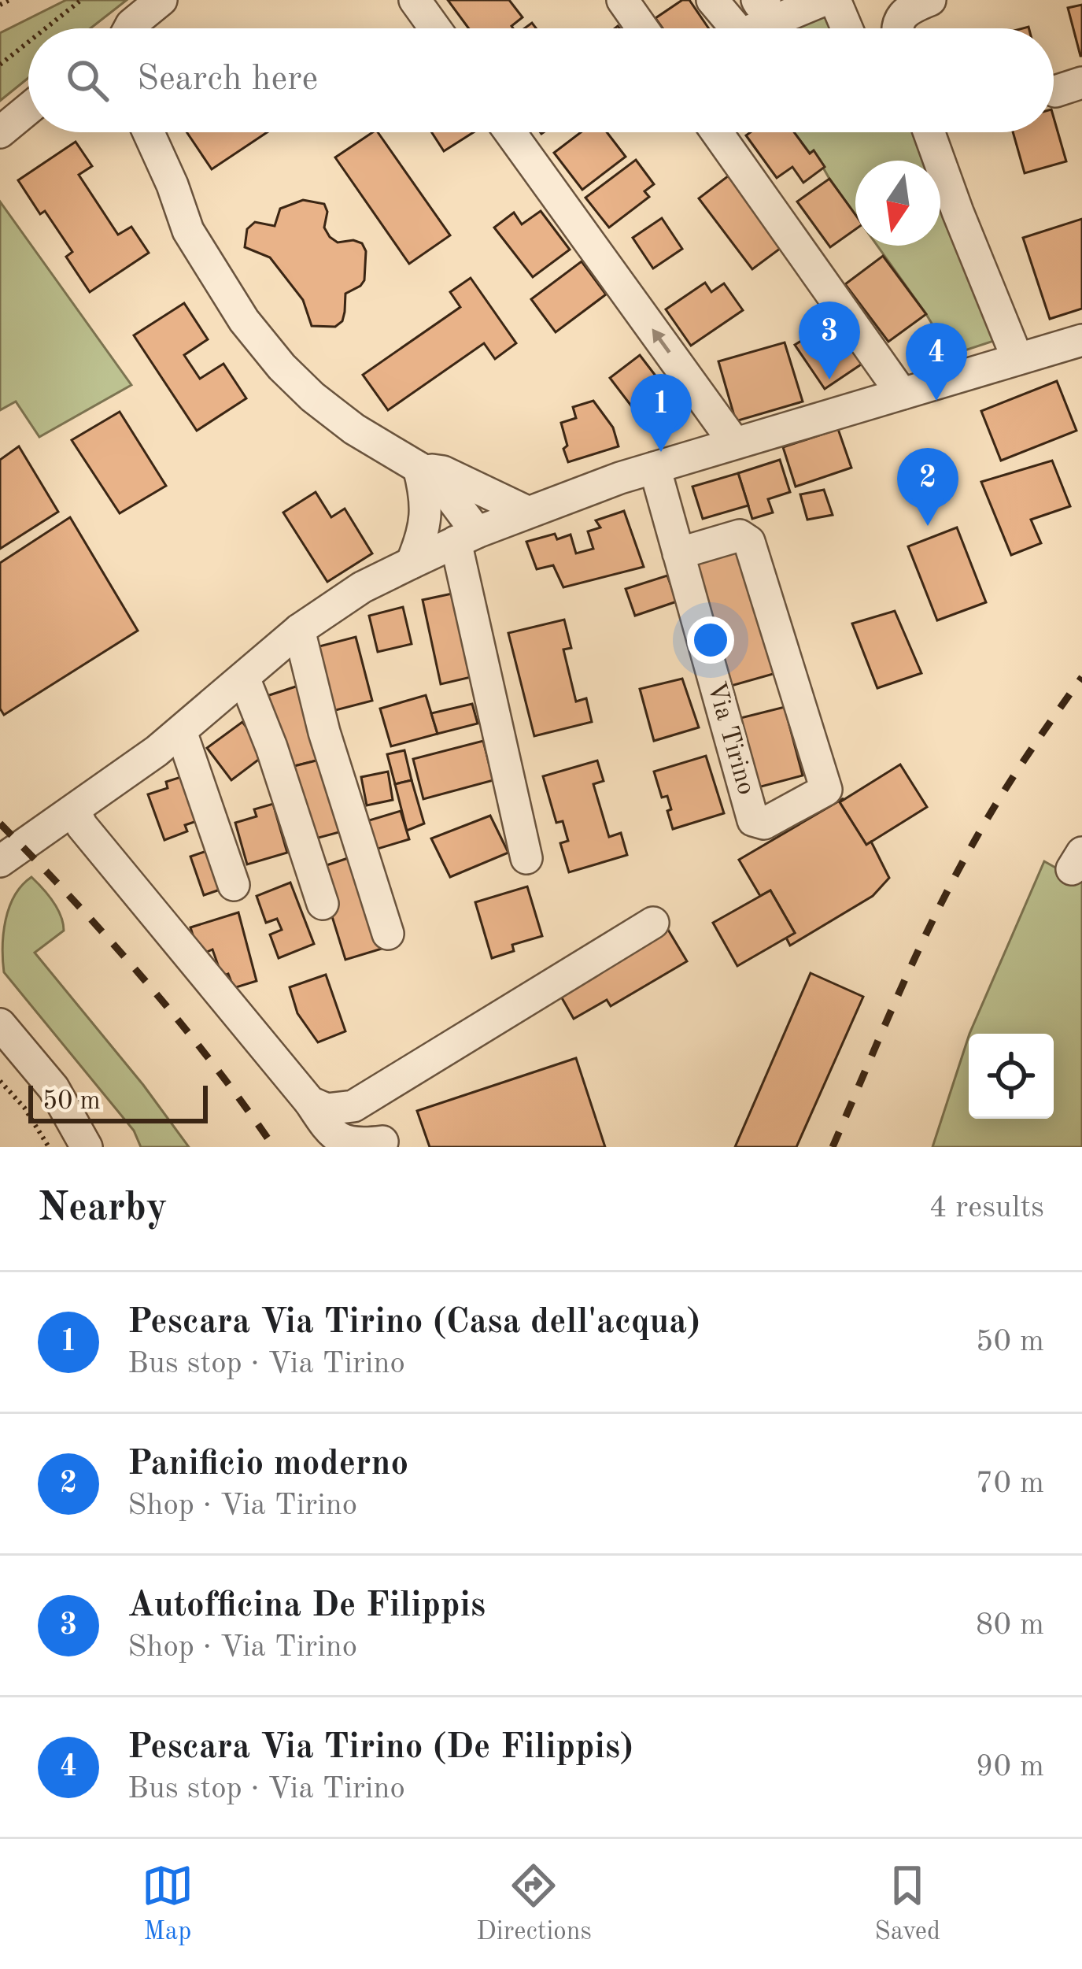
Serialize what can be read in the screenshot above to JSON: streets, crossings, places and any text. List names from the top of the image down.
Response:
{
  "streets": {
    "street": ["Via Tirino"]
  },
  "scale_bar": "50 m",
  "north": "bottom",
  "page": {
    "search": "Search here",
    "pins": [
      "3",
      "4",
      "1",
      "2"
    ],
    "scale": "50 m",
    "heading": ["Nearby", "4 results"],
    "list": [
      {
        "mark": "1",
        "name": "Pescara Via Tirino (Casa dell'acqua)",
        "note": "Bus stop · Via Tirino",
        "value": "50 m"
      },
      {
        "mark": "2",
        "name": "Panificio moderno",
        "note": "Shop · Via Tirino",
        "value": "70 m"
      },
      {
        "mark": "3",
        "name": "Autofficina De Filippis",
        "note": "Shop · Via Tirino",
        "value": "80 m"
      },
      {
        "mark": "4",
        "name": "Pescara Via Tirino (De Filippis)",
        "note": "Bus stop · Via Tirino",
        "value": "90 m"
      }
    ],
    "nav": ["Map", "Directions", "Saved"]
  }
}
